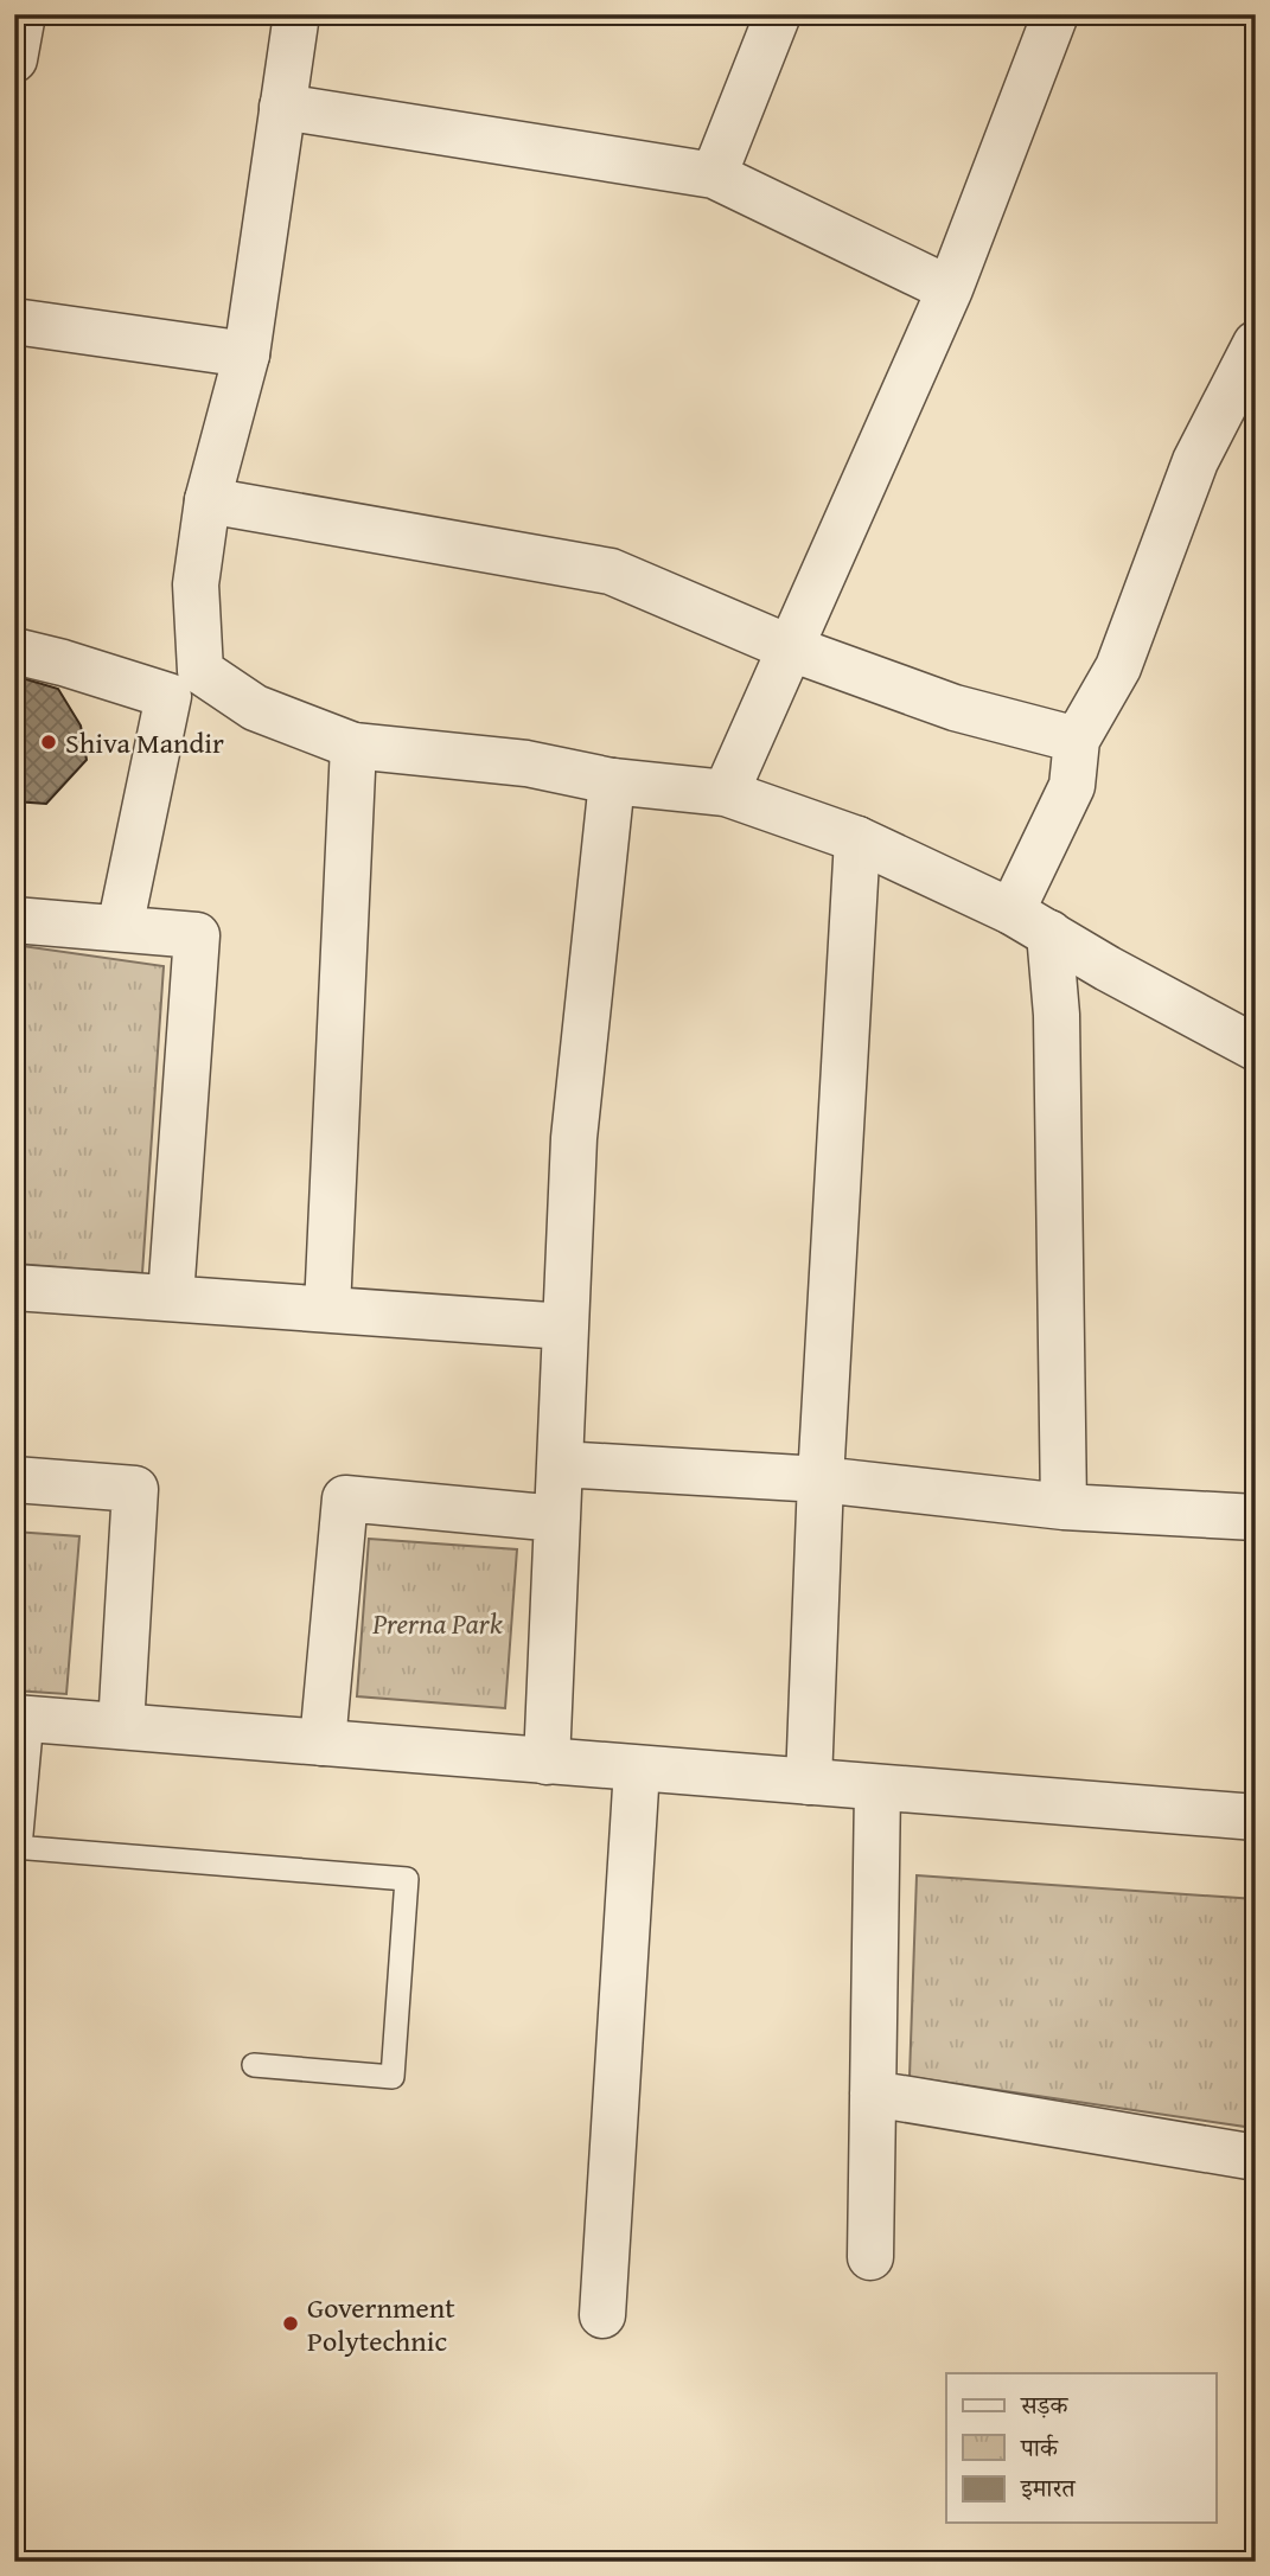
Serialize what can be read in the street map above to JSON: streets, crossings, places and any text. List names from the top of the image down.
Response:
{
  "parks": ["Prerna Park"],
  "places": ["Shiva Mandir", "Government Polytechnic"],
  "legend": ["सड़क", "पार्क", "इमारत"]
}
